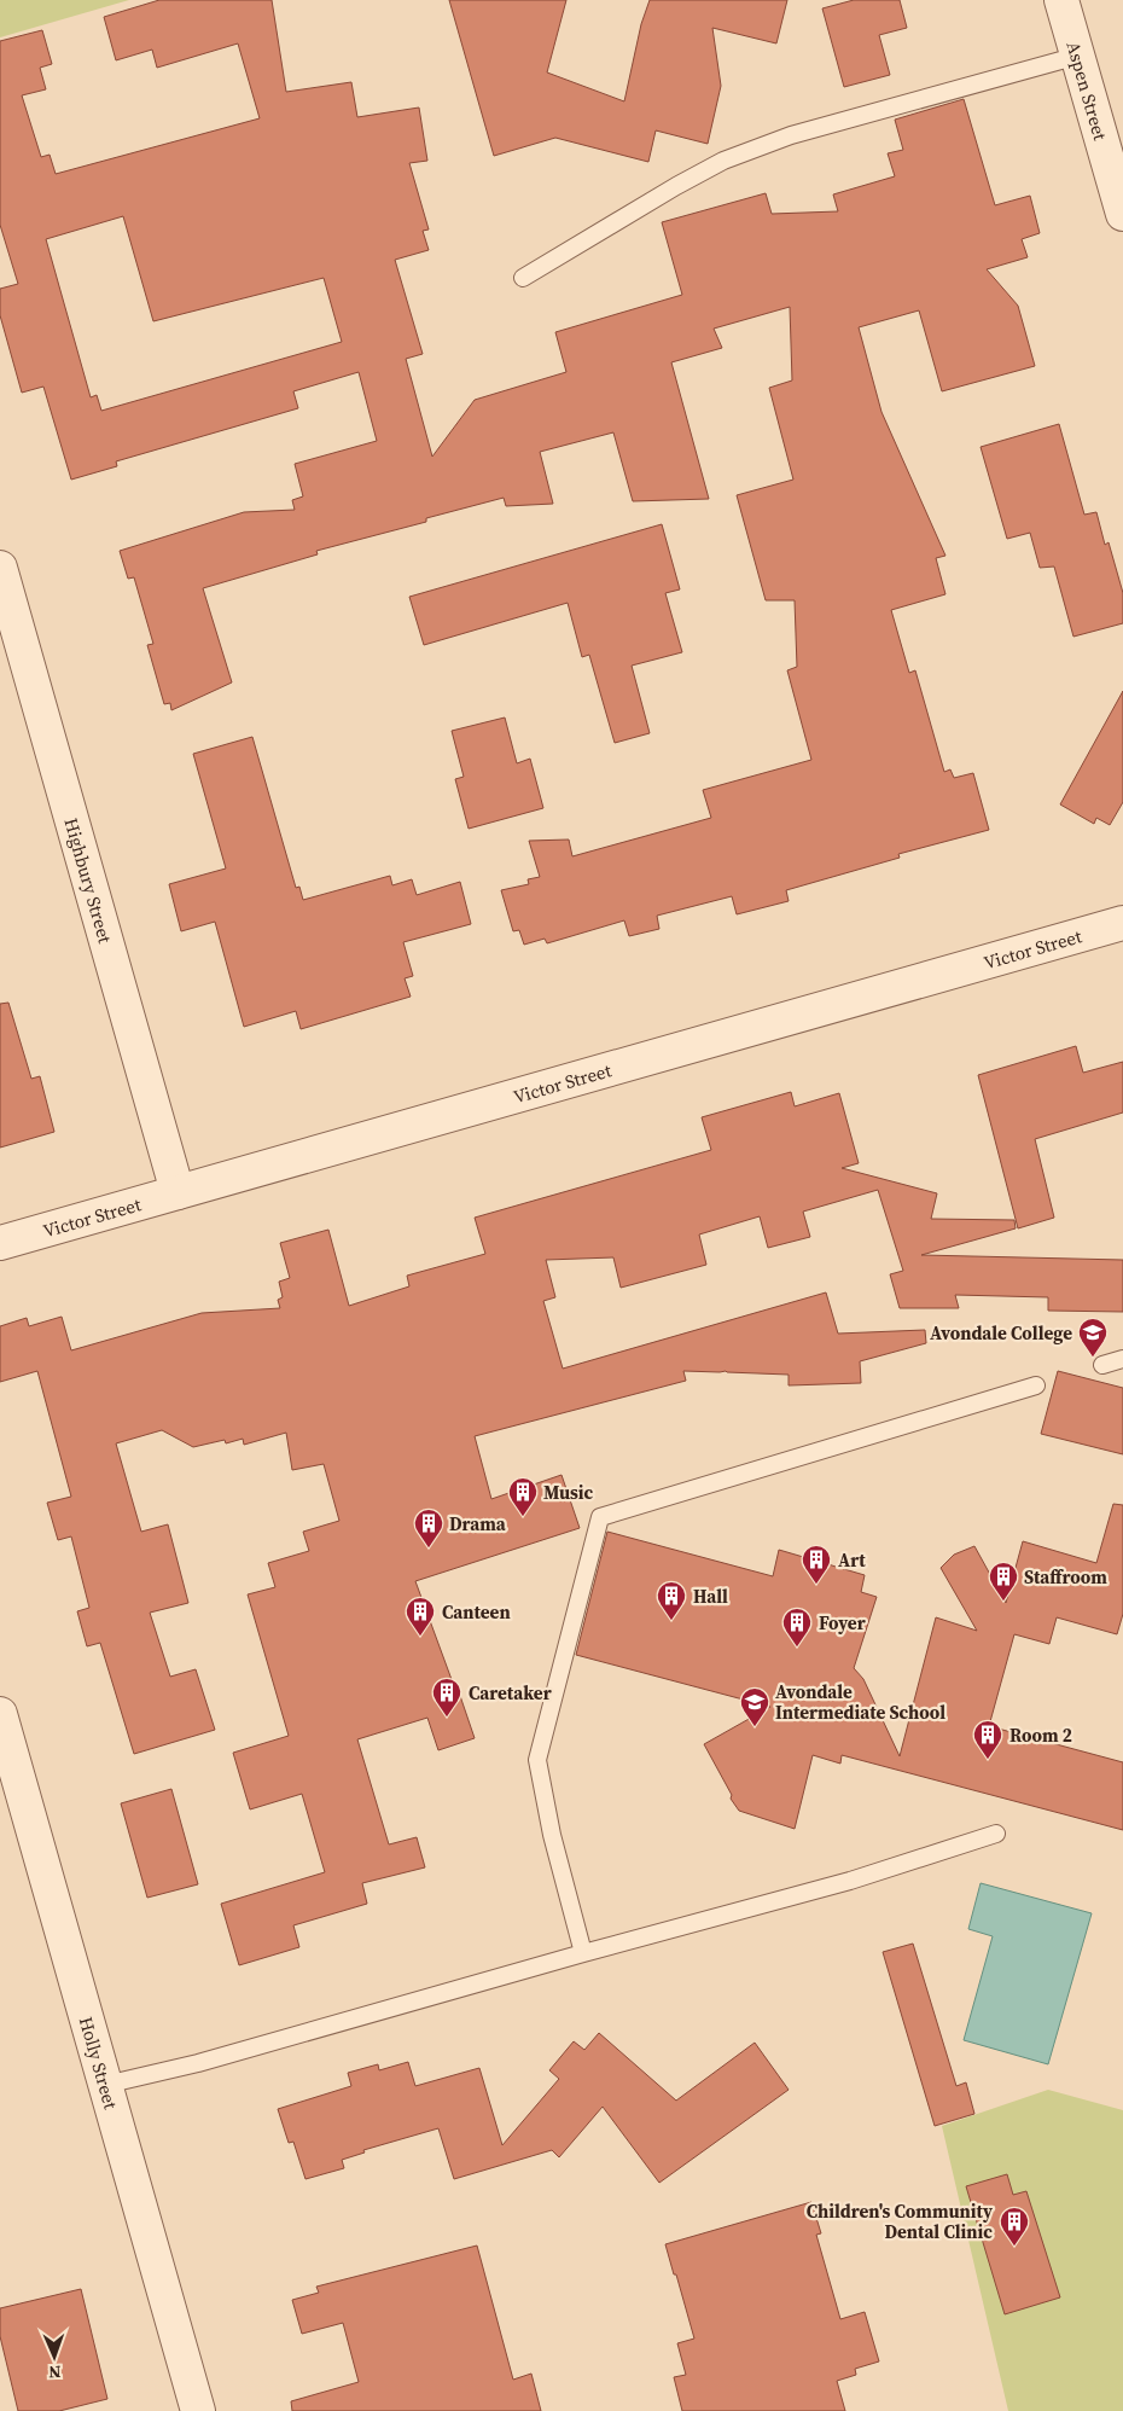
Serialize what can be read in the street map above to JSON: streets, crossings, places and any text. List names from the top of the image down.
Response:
{
  "streets": {
    "street": [
      "Aspen Street",
      "Highbury Street",
      "Victor Street",
      "Holly Street"
    ]
  },
  "crossings": [
    ["Highbury Street", "Victor Street"]
  ],
  "places": {
    "school or university": ["Avondale College", "Avondale Intermediate School"],
    "building": [
      "Music",
      "Drama",
      "Art",
      "Staffroom",
      "Hall",
      "Canteen",
      "Foyer",
      "Caretaker",
      "Room 2",
      "Children's Community Dental Clinic"
    ]
  },
  "north": "bottom"
}
